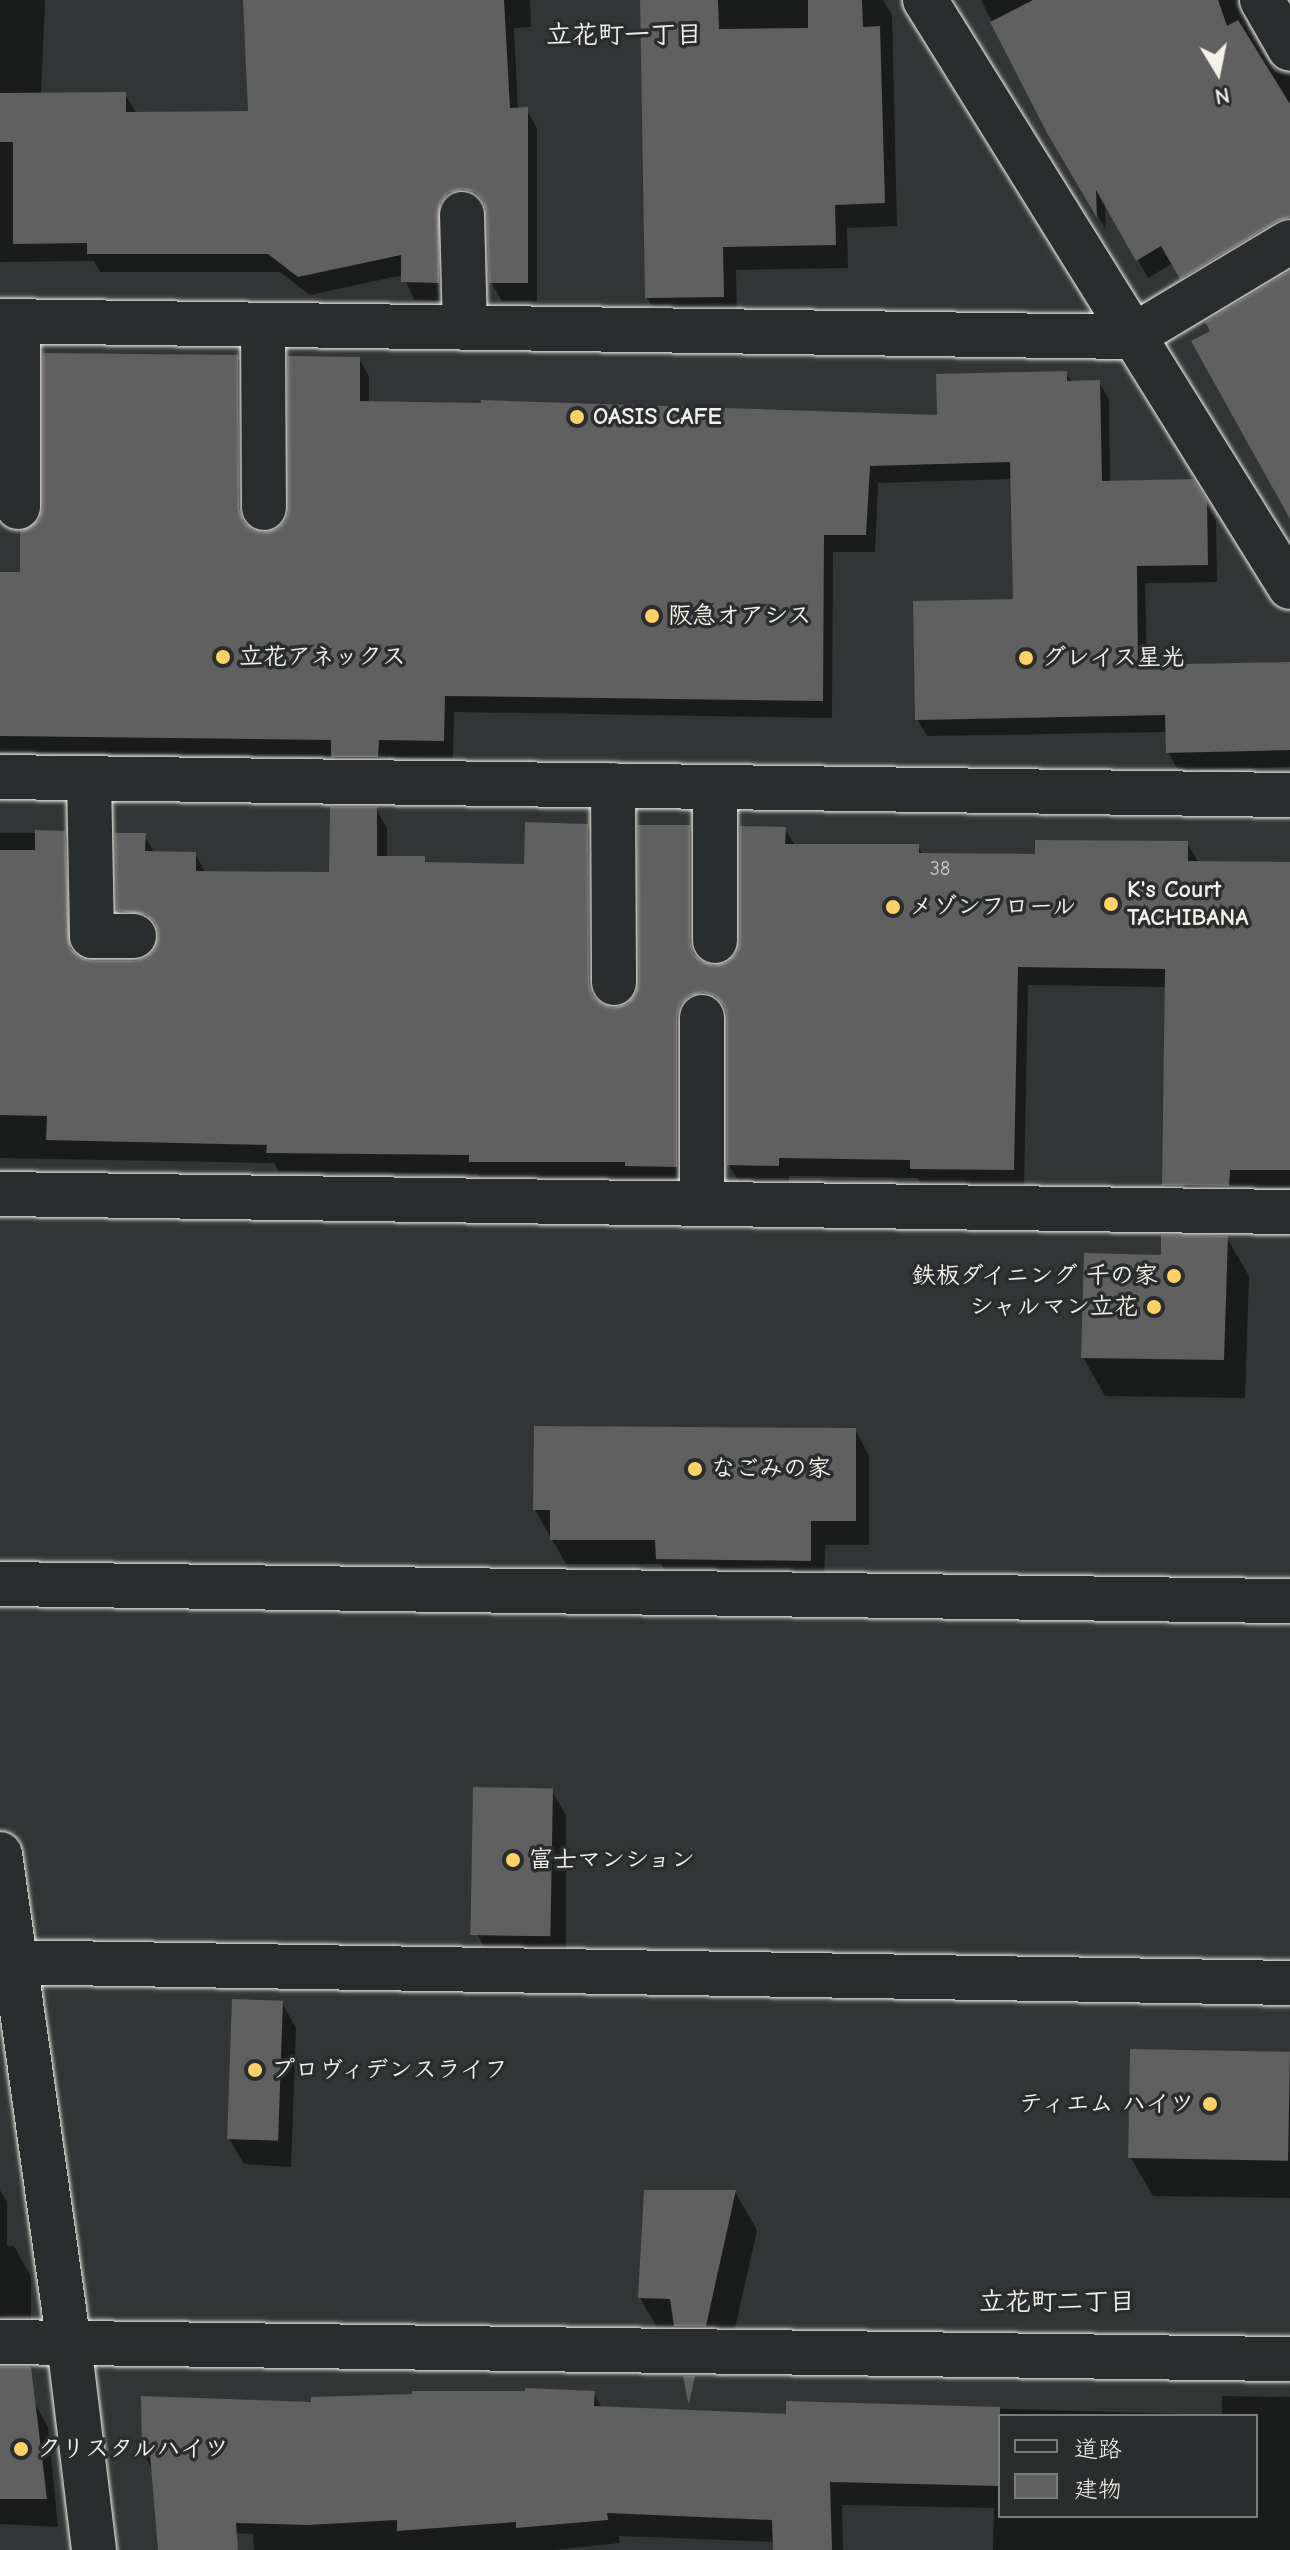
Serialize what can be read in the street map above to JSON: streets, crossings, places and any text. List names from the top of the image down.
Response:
{
  "districts": ["立花町一丁目", "立花町二丁目"],
  "places": [
    "OASIS CAFE",
    "阪急オアシス",
    "立花アネックス",
    "グレイス星光",
    "K's Court TACHIBANA",
    "メゾンフロール",
    "鉄板ダイニング 千の家",
    "シャルマン立花",
    "なごみの家",
    "富士マンション",
    "プロヴィデンスライフ",
    "ティエム ハイツ",
    "クリスタルハイツ"
  ],
  "house_numbers": ["38"],
  "legend": ["道路", "建物"],
  "north": "bottom"
}
